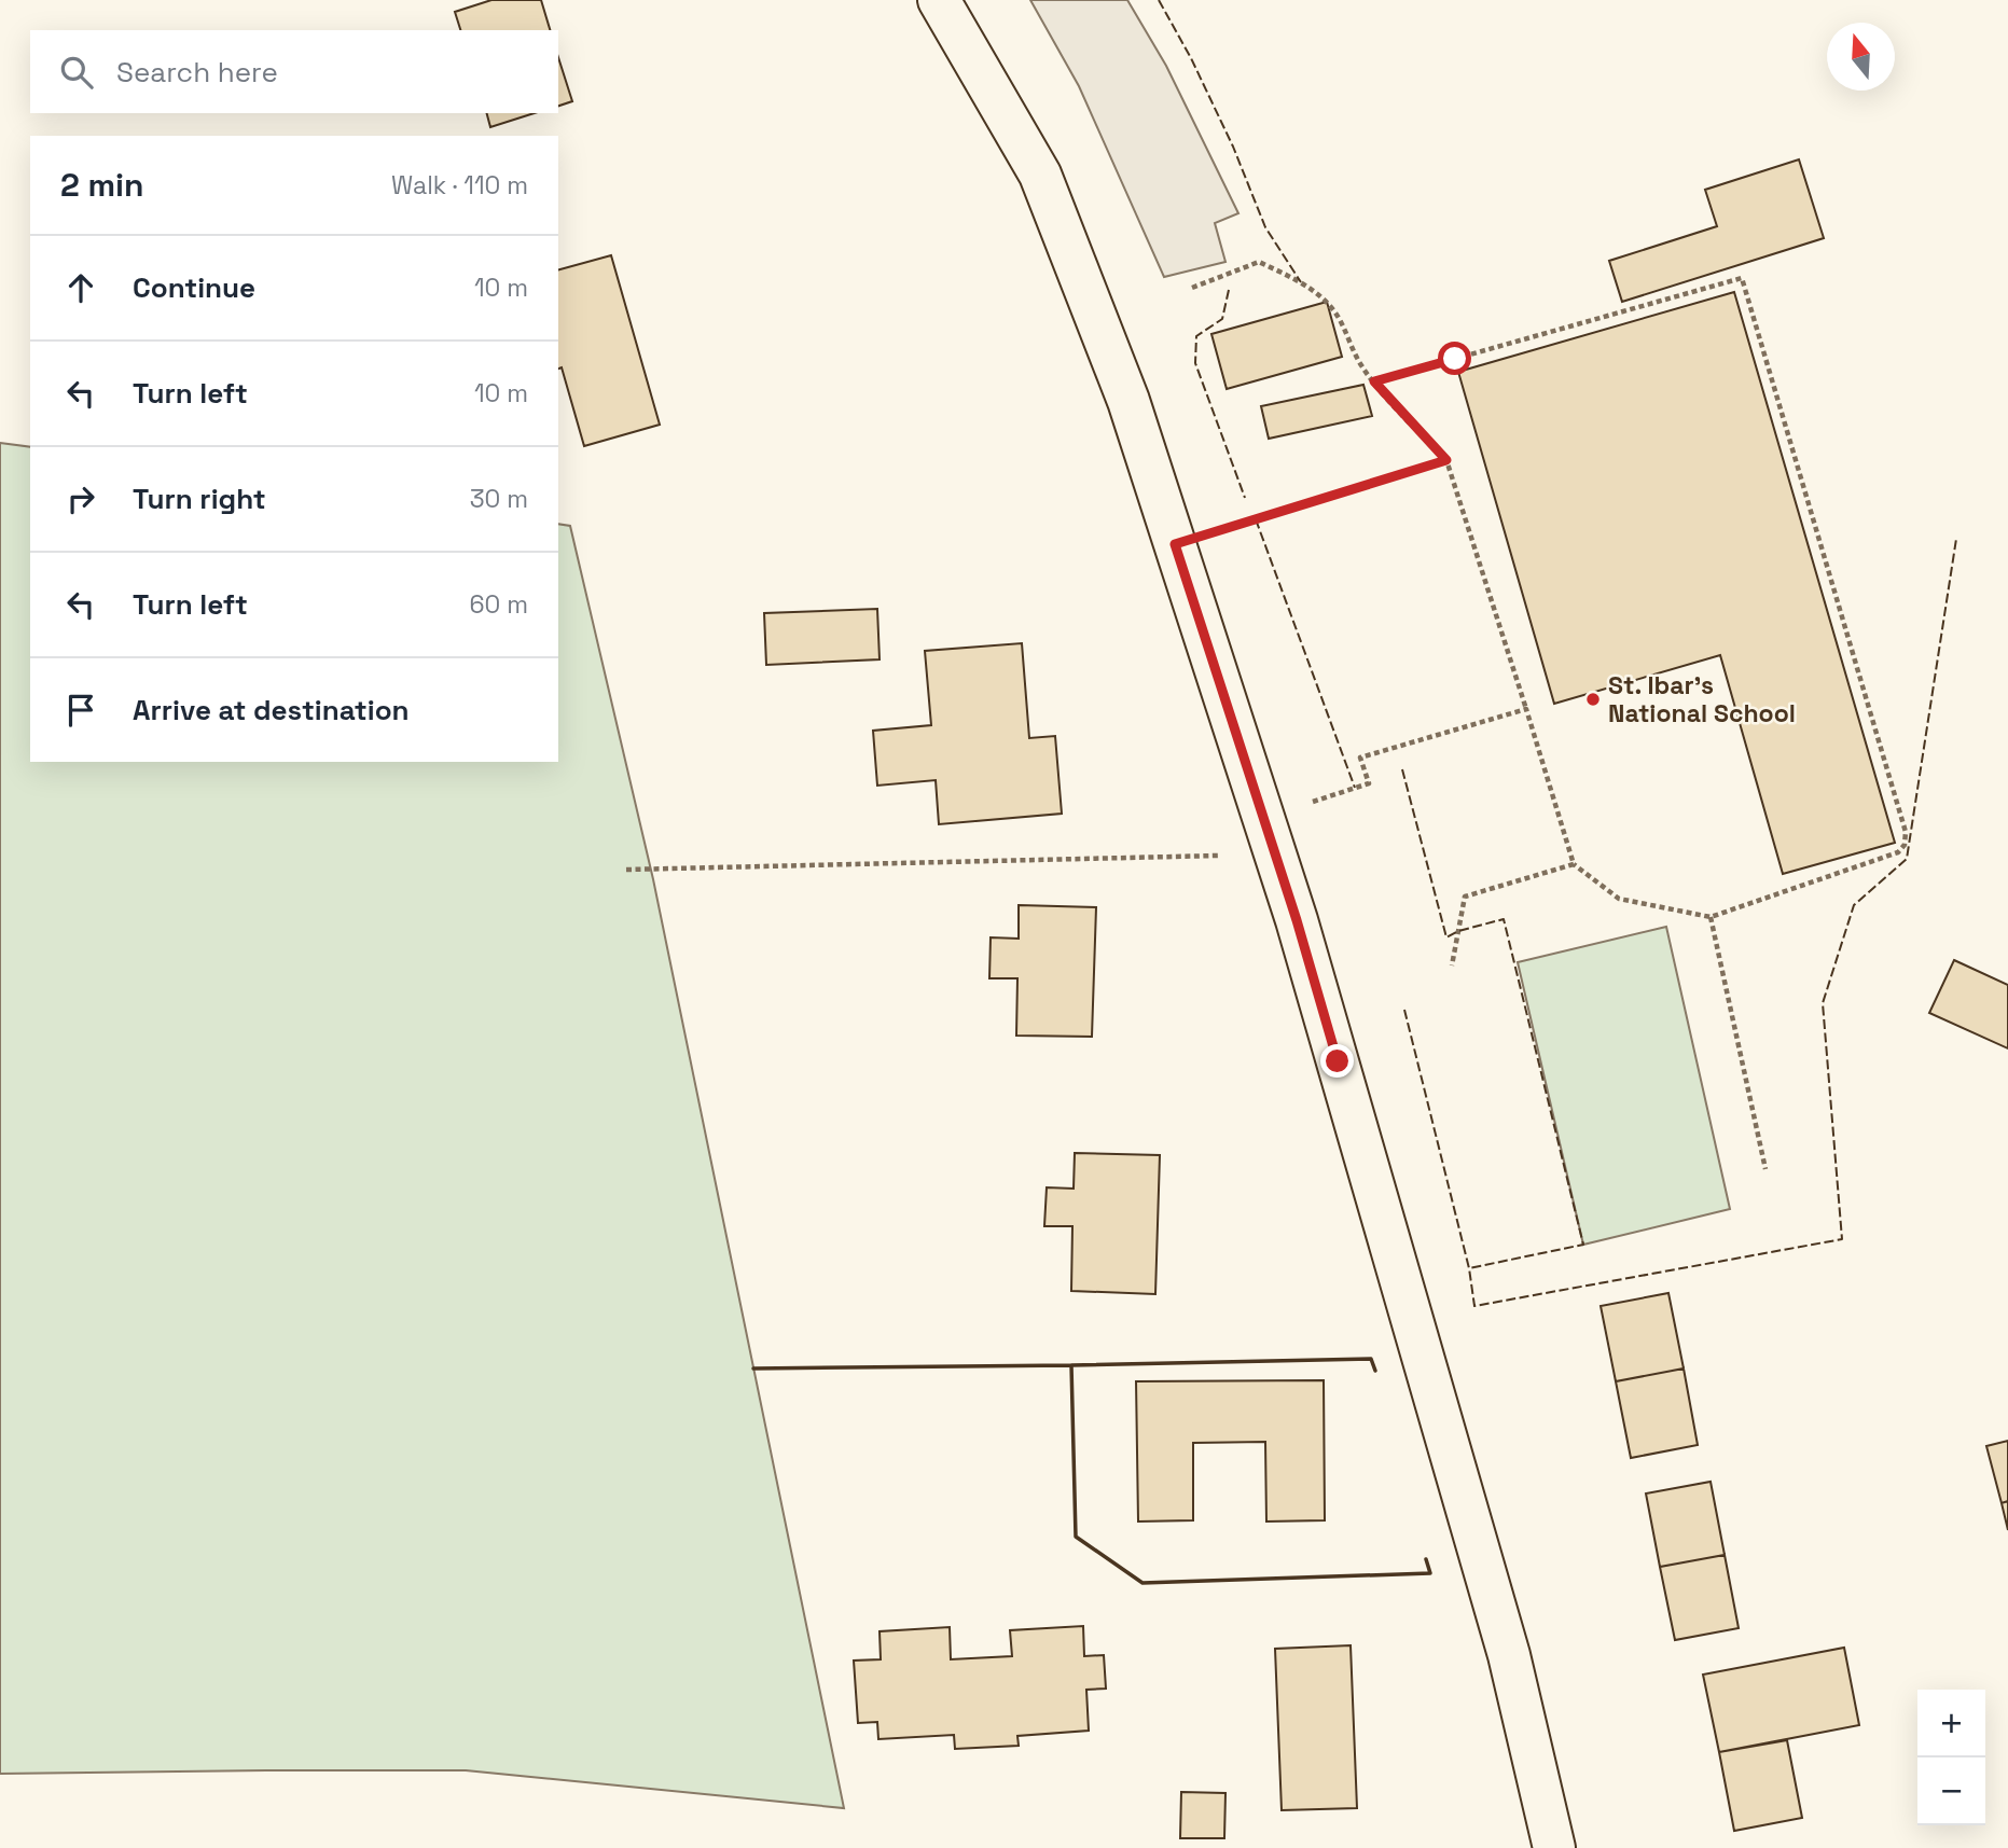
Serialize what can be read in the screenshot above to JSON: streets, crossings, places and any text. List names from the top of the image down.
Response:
{
  "places": ["St. Ibar's National School"],
  "north": "top",
  "page": {
    "search": "Search here",
    "heading": ["2 min", "Walk · 110 m"],
    "list": [
      ["Continue", "10 m"],
      ["Turn left", "10 m"],
      ["Turn right", "30 m"],
      ["Turn left", "60 m"],
      "Arrive at destination"
    ],
    "map_buttons": ["+", "−"]
  }
}
